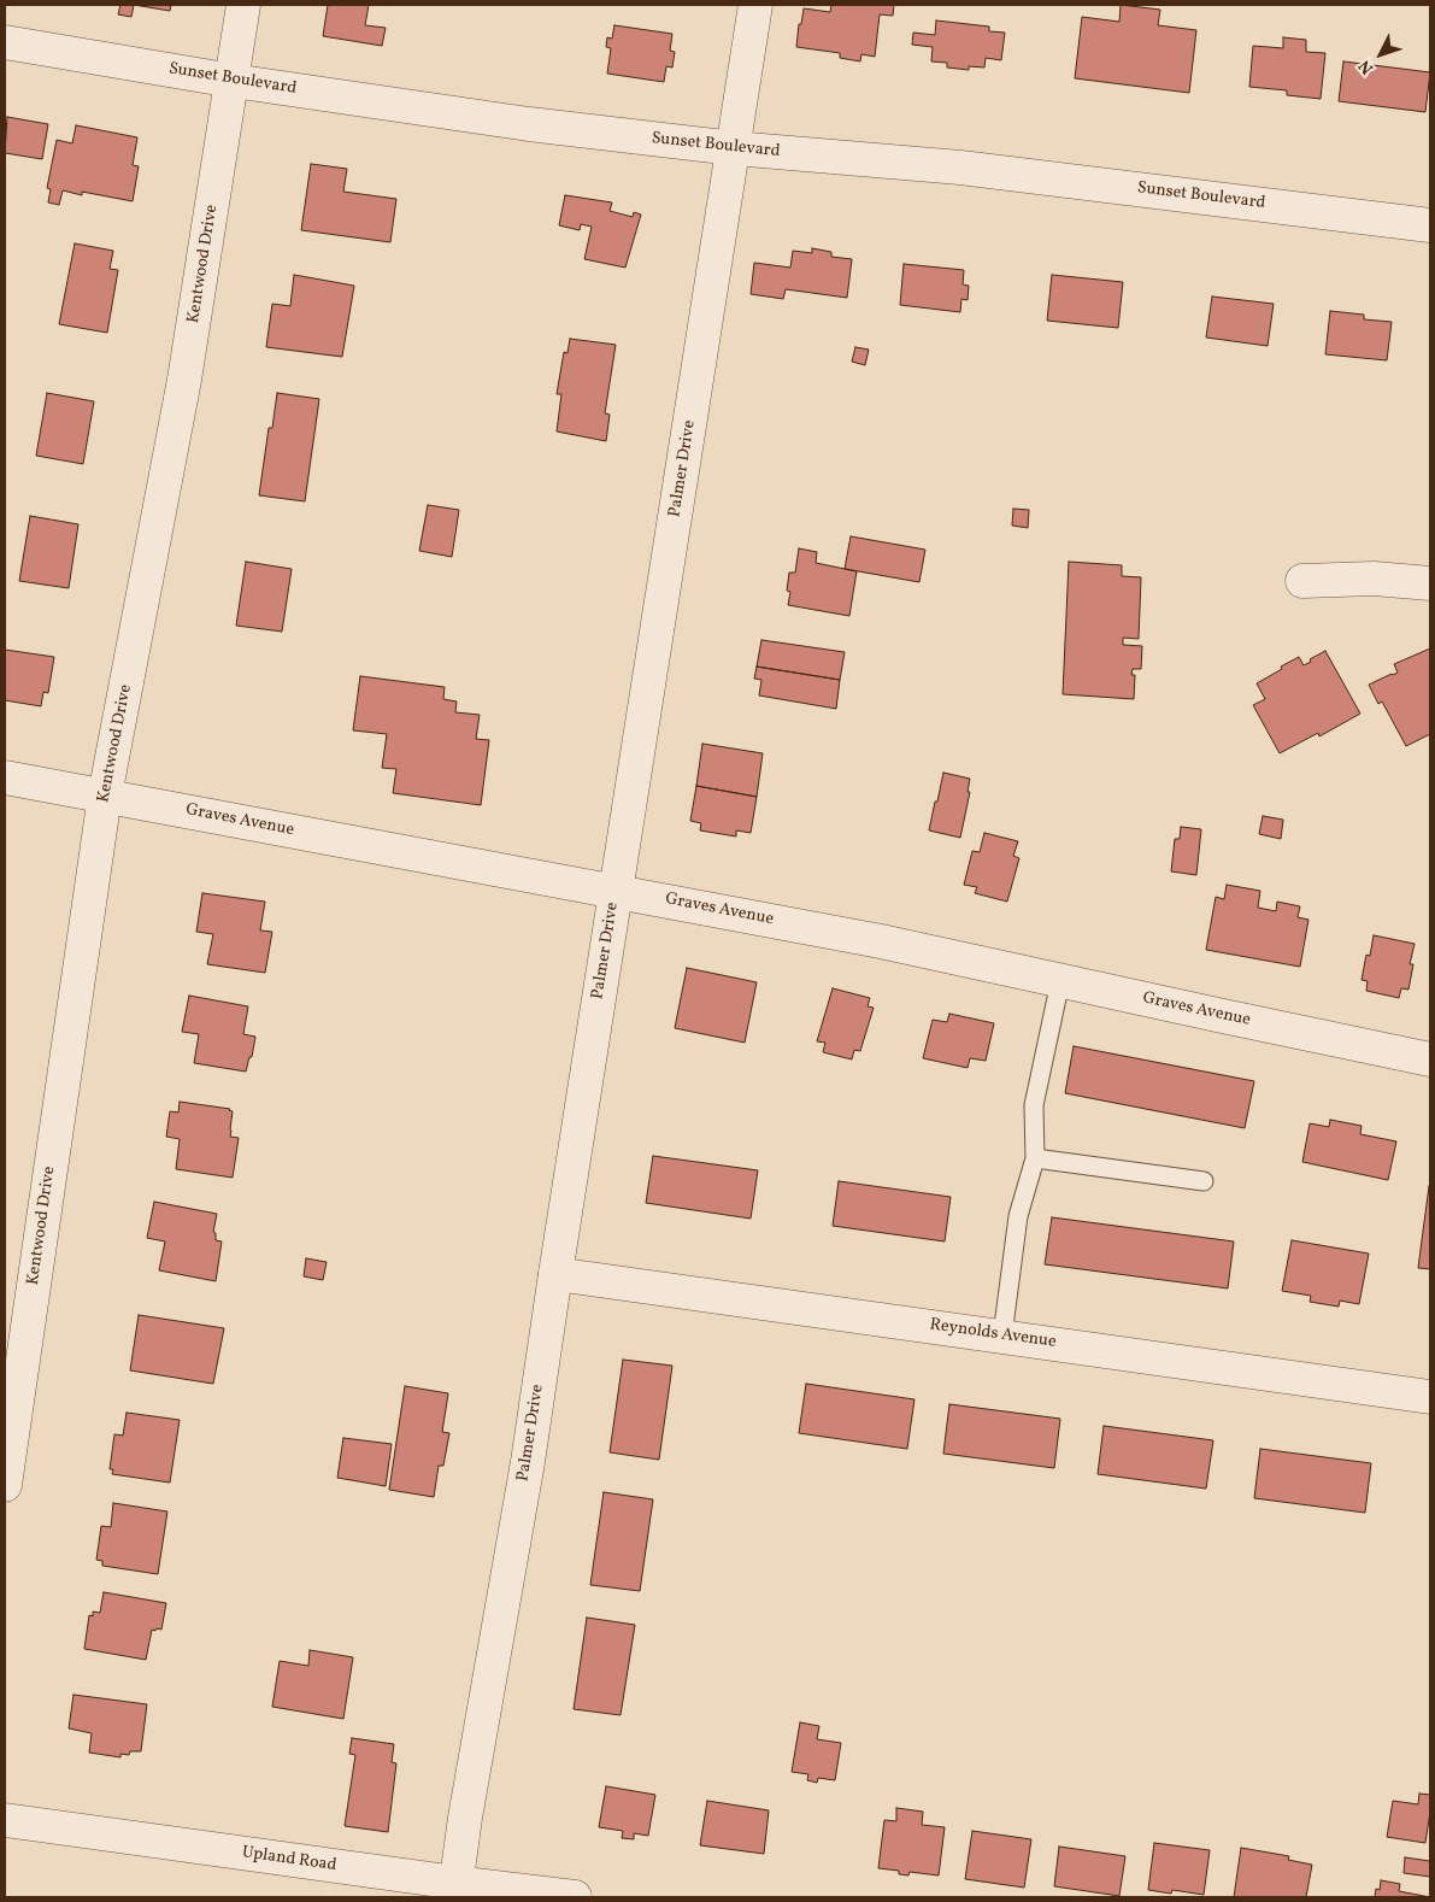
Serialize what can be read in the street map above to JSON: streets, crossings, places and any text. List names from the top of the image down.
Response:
{
  "streets": {
    "street": [
      "Sunset Boulevard",
      "Kentwood Drive",
      "Palmer Drive",
      "Graves Avenue",
      "Reynolds Avenue",
      "Upland Road"
    ]
  },
  "crossings": [
    ["Sunset Boulevard", "Kentwood Drive"],
    ["Sunset Boulevard", "Palmer Drive"],
    ["Kentwood Drive", "Graves Avenue"],
    ["Palmer Drive", "Graves Avenue"],
    ["Palmer Drive", "Reynolds Avenue"],
    ["Palmer Drive", "Upland Road"]
  ],
  "north": "bottom left"
}
